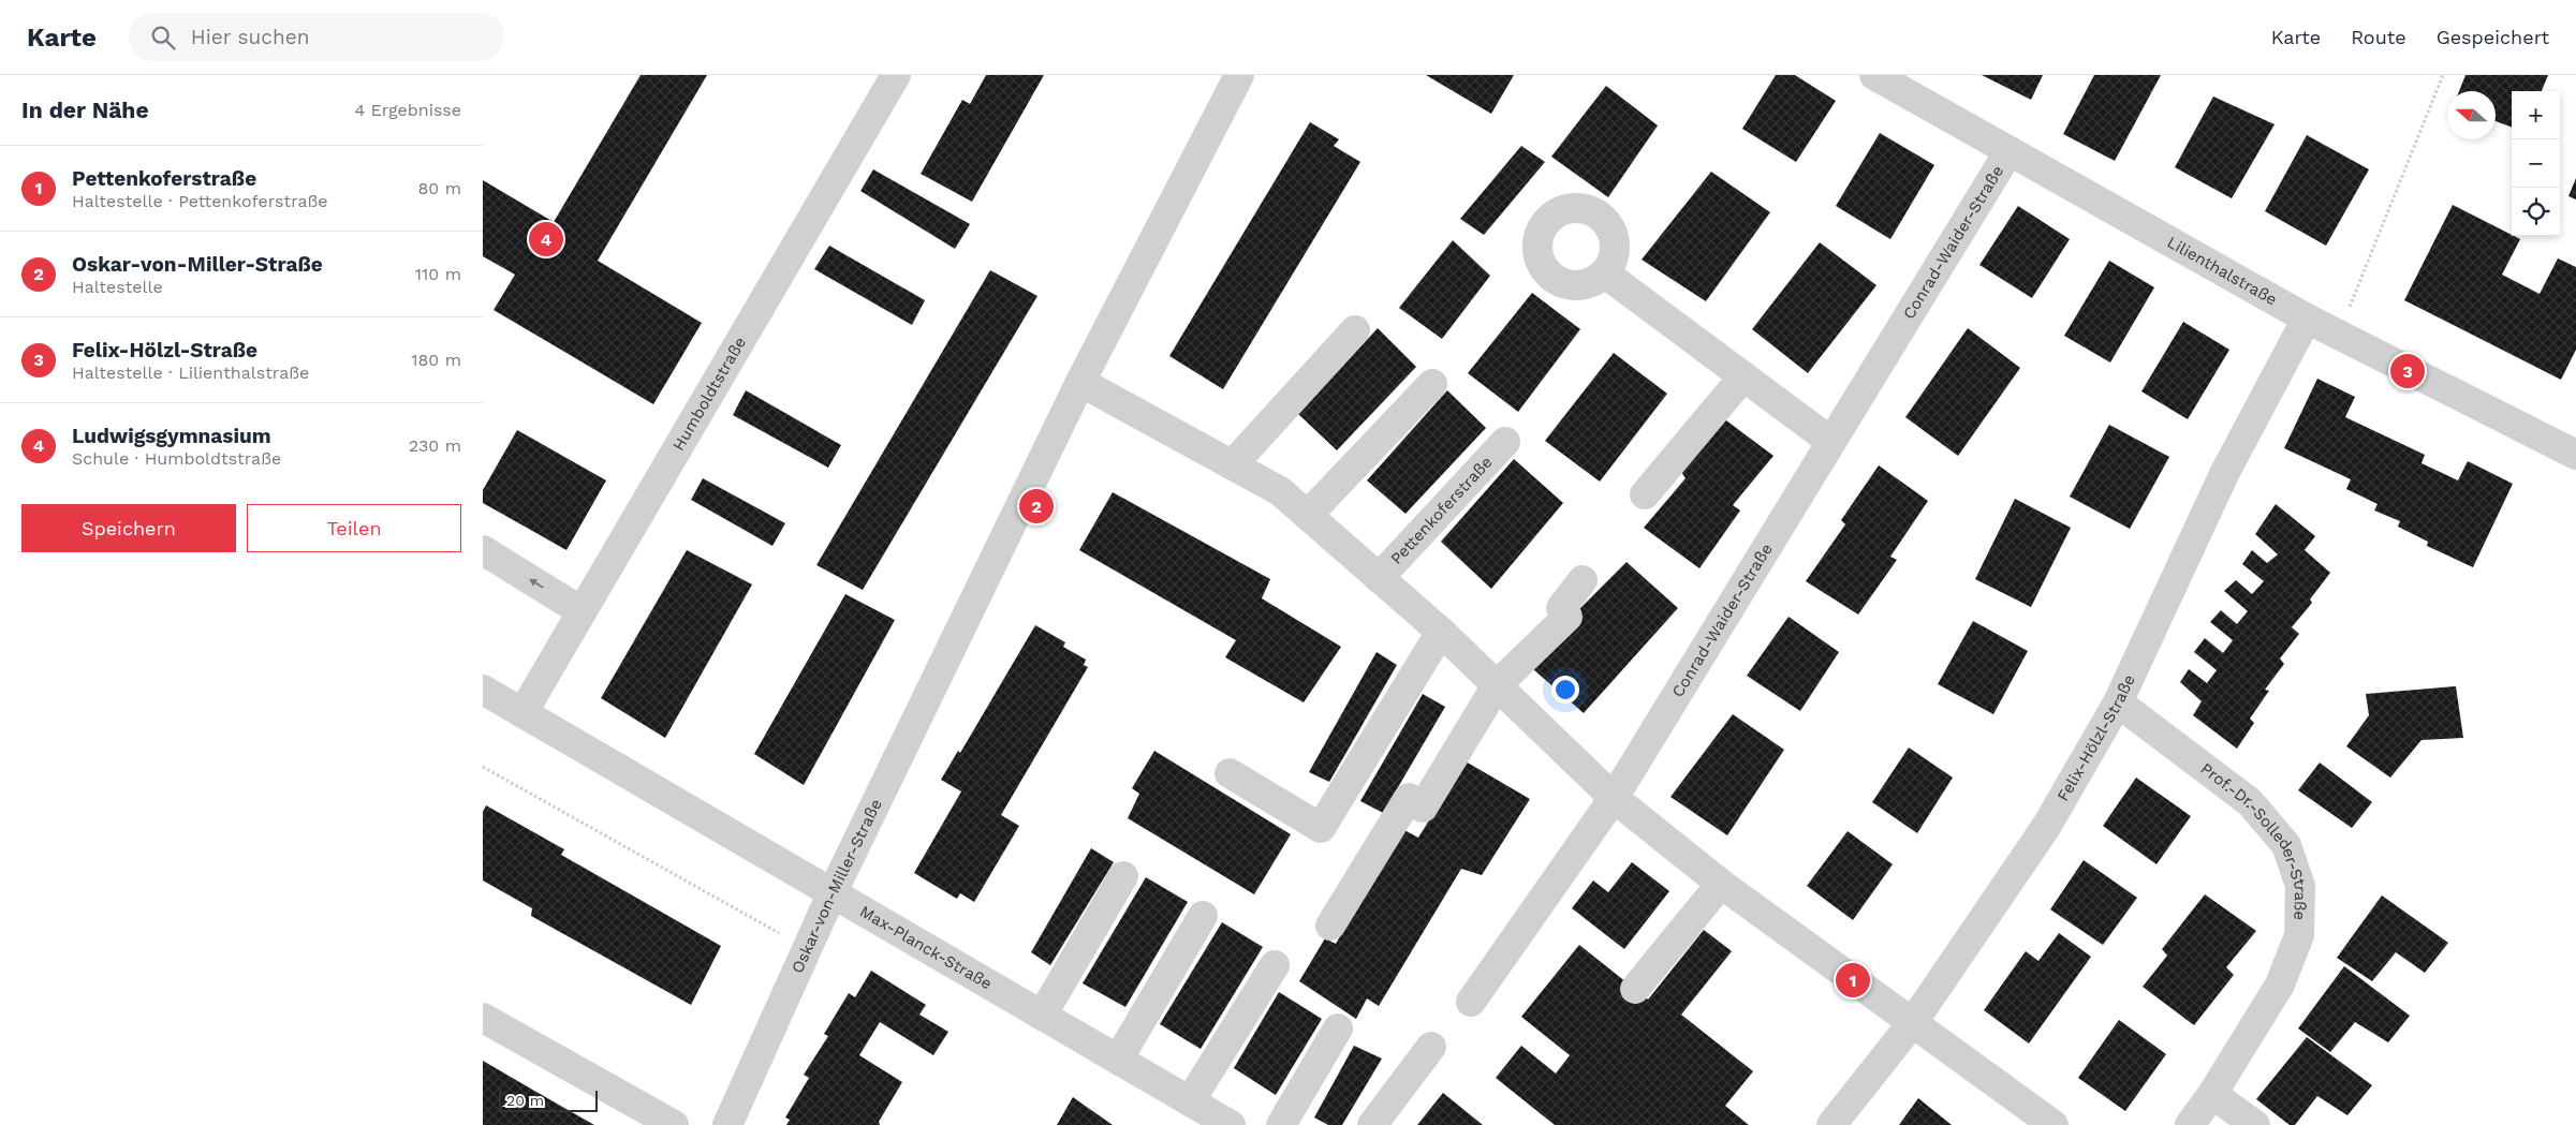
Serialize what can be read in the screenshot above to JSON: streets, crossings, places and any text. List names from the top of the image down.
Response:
{
  "streets": {
    "street": [
      "Conrad-Waider-Straße",
      "Lilienthalstraße",
      "Humboldtstraße",
      "Pettenkoferstraße",
      "Felix-Hölzl-Straße",
      "Prof.-Dr.-Solleder-Straße",
      "Oskar-von-Miller-Straße",
      "Max-Planck-Straße"
    ]
  },
  "crossings": [
    ["Conrad-Waider-Straße", "Lilienthalstraße"],
    ["Conrad-Waider-Straße", "Pettenkoferstraße"],
    ["Lilienthalstraße", "Felix-Hölzl-Straße"],
    ["Humboldtstraße", "Max-Planck-Straße"],
    ["Pettenkoferstraße", "Felix-Hölzl-Straße"],
    ["Pettenkoferstraße", "Oskar-von-Miller-Straße"],
    ["Felix-Hölzl-Straße", "Prof.-Dr.-Solleder-Straße"],
    ["Oskar-von-Miller-Straße", "Max-Planck-Straße"]
  ],
  "scale_bar": "20 m",
  "north": "left",
  "page": {
    "header": "Karte",
    "search": "Hier suchen",
    "nav": ["Karte", "Route", "Gespeichert"],
    "heading": ["In der Nähe", "4 Ergebnisse"],
    "map_buttons": ["+", "−"],
    "list": [
      {
        "mark": "1",
        "name": "Pettenkoferstraße",
        "note": "Haltestelle · Pettenkoferstraße",
        "value": "80 m"
      },
      {
        "mark": "2",
        "name": "Oskar-von-Miller-Straße",
        "note": "Haltestelle",
        "value": "110 m"
      },
      {
        "mark": "3",
        "name": "Felix-Hölzl-Straße",
        "note": "Haltestelle · Lilienthalstraße",
        "value": "180 m"
      },
      {
        "mark": "4",
        "name": "Ludwigsgymnasium",
        "note": "Schule · Humboldtstraße",
        "value": "230 m"
      }
    ],
    "pins": [
      "4",
      "3",
      "2",
      "1"
    ],
    "buttons": ["Speichern", "Teilen"],
    "scale": "20 m"
  }
}
